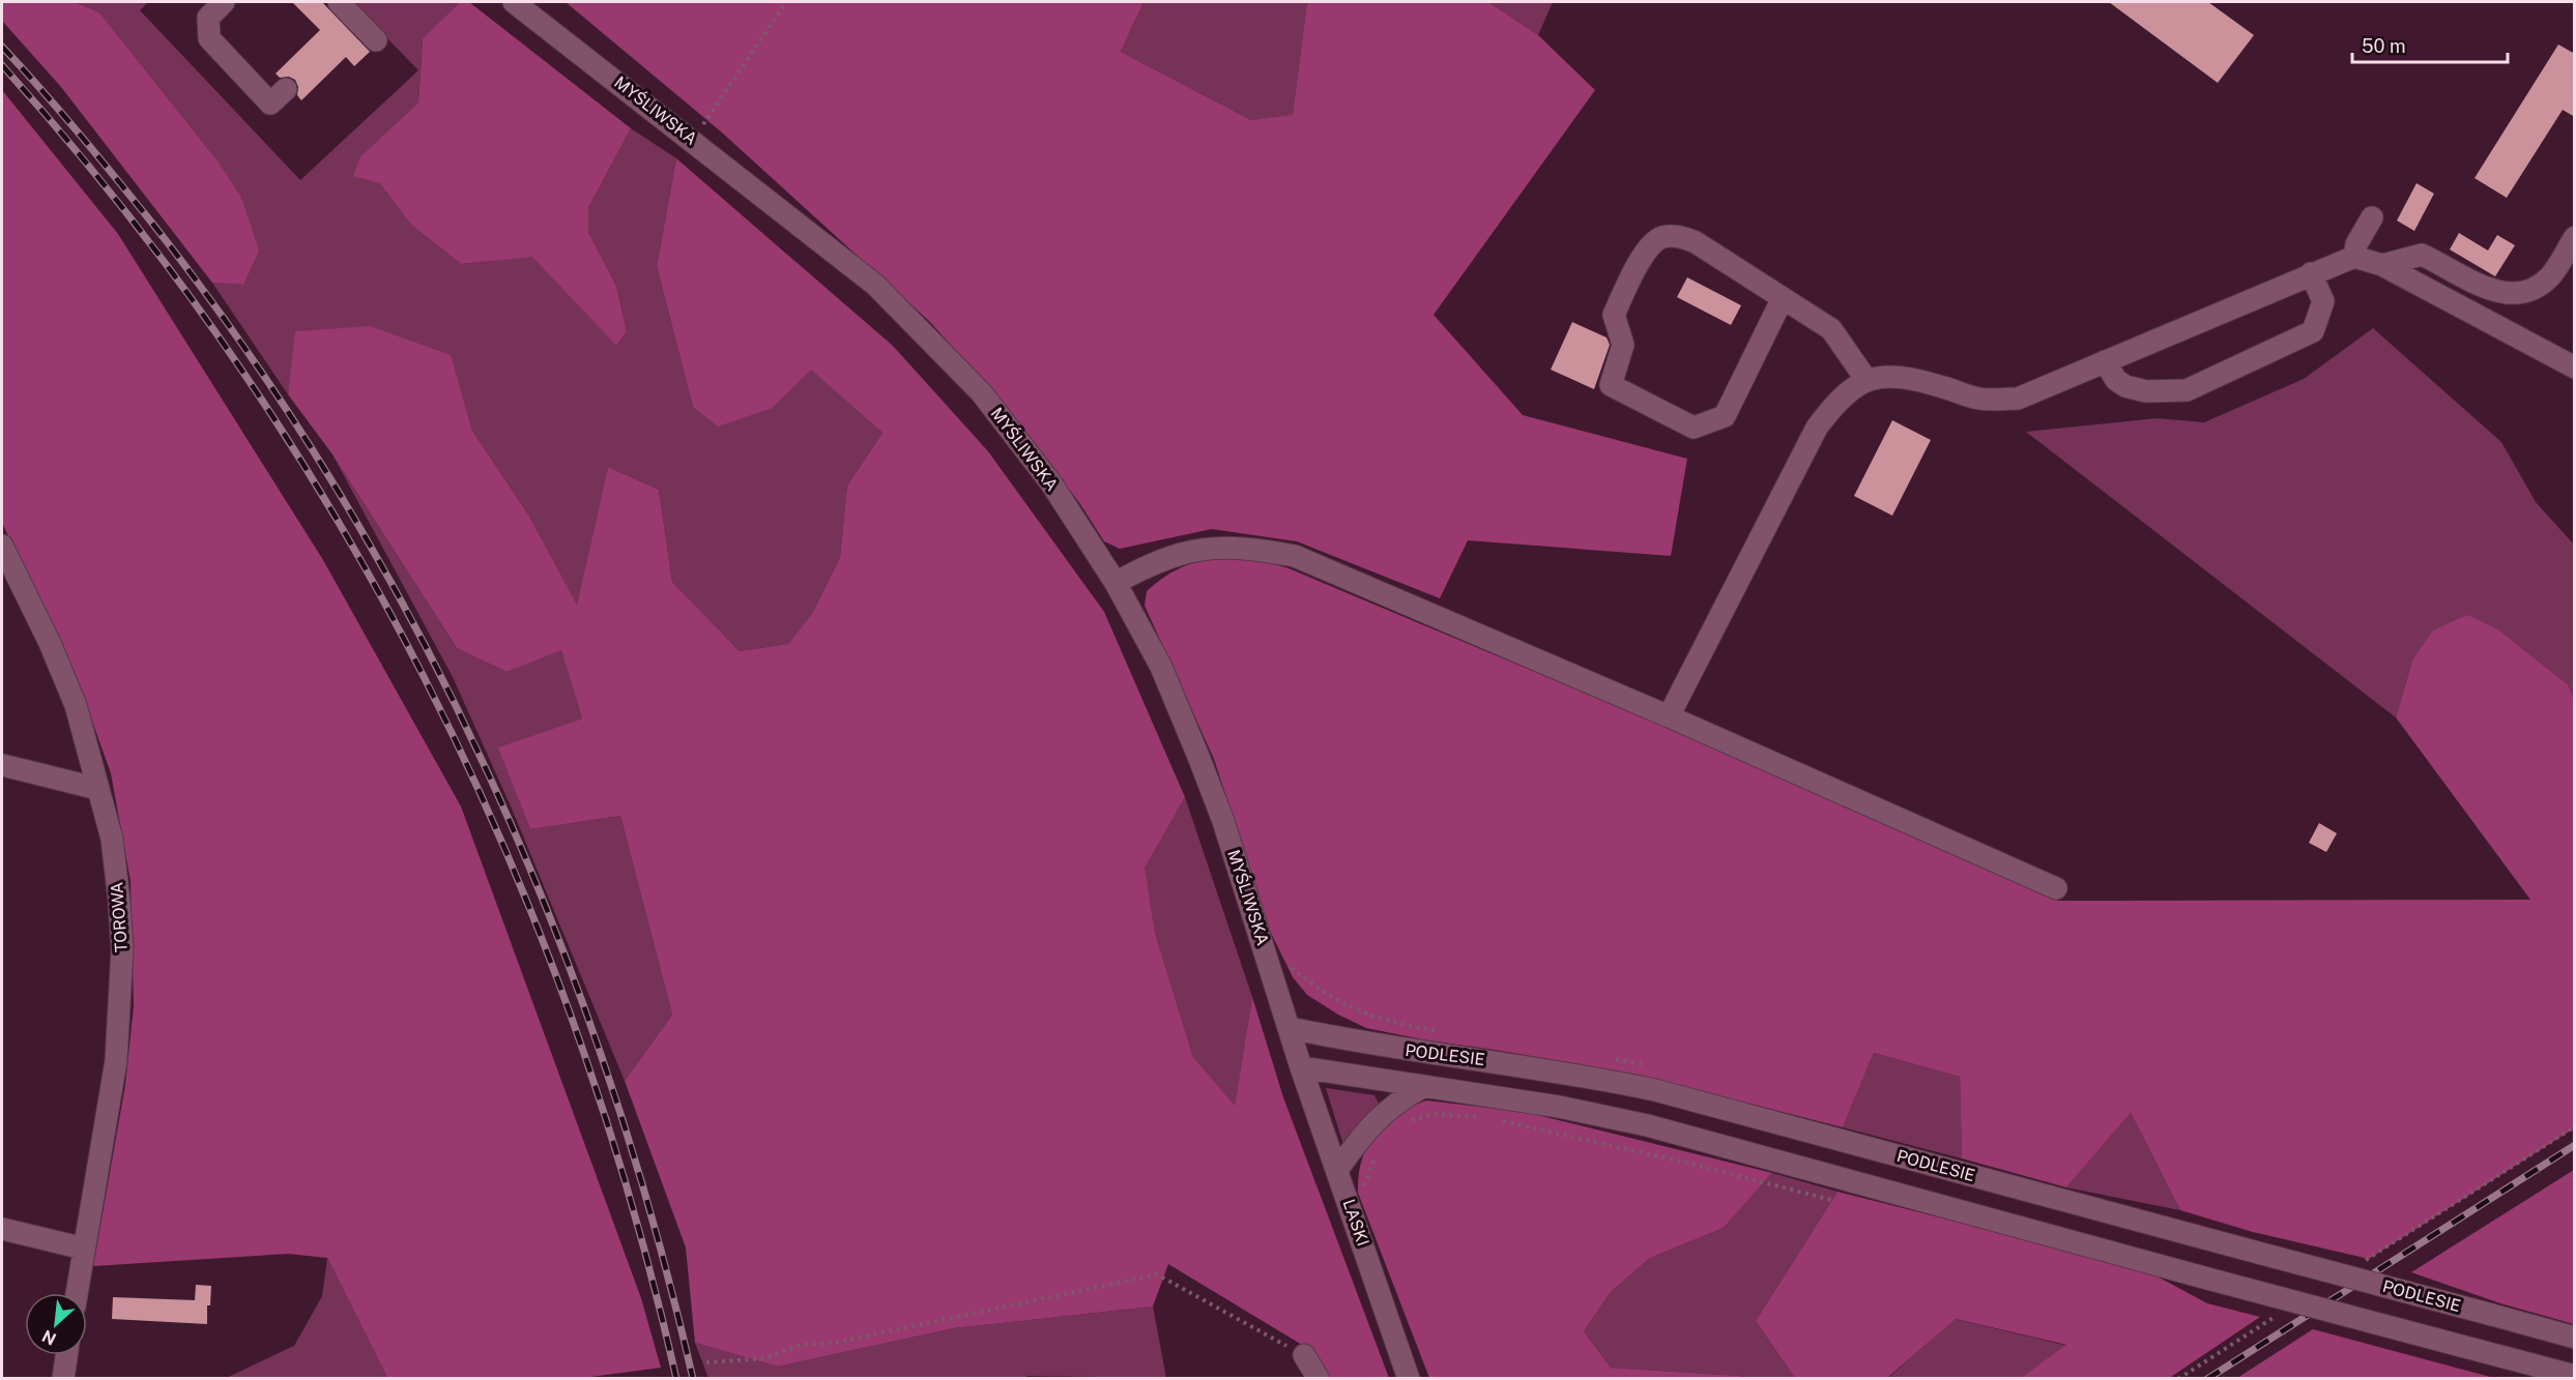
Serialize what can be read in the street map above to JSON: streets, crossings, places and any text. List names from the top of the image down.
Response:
{
  "streets": {
    "street": [
      "MYŚLIWSKA",
      "TOROWA",
      "PODLESIE",
      "LASKI"
    ]
  },
  "crossings": [
    ["MYŚLIWSKA", "PODLESIE"],
    ["MYŚLIWSKA", "LASKI"],
    ["PODLESIE", "LASKI"]
  ],
  "scale_bar": "50 m",
  "north": "bottom left"
}
